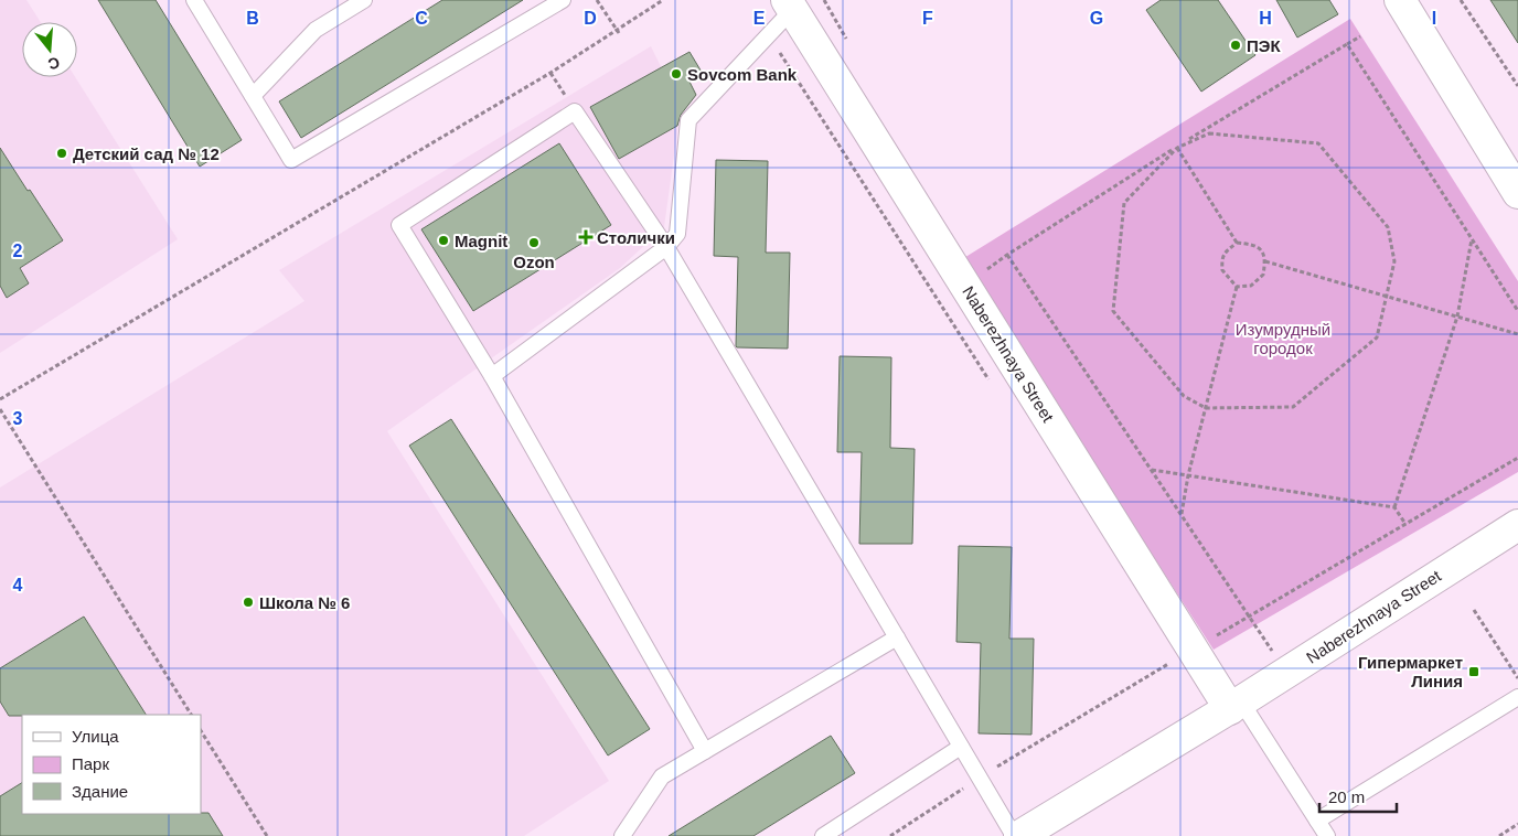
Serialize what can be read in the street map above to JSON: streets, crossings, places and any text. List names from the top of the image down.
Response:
{
  "streets": {
    "street": ["Naberezhnaya Street"]
  },
  "parks": ["Изумрудный городок"],
  "places": {
    "other": [
      "ПЭК",
      "Sovcom Bank",
      "Детский сад № 12",
      "Magnit",
      "Ozon",
      "Школа № 6"
    ],
    "health": ["Столички"],
    "transit": ["Гипермаркет Линия"]
  },
  "legend": ["Улица", "Парк", "Здание"],
  "scale_bar": "20 m",
  "north": "bottom",
  "grid": {
    "columns": [
      "B",
      "C",
      "D",
      "E",
      "F",
      "G",
      "H",
      "I"
    ],
    "rows": ["2", "3", "4"]
  }
}
